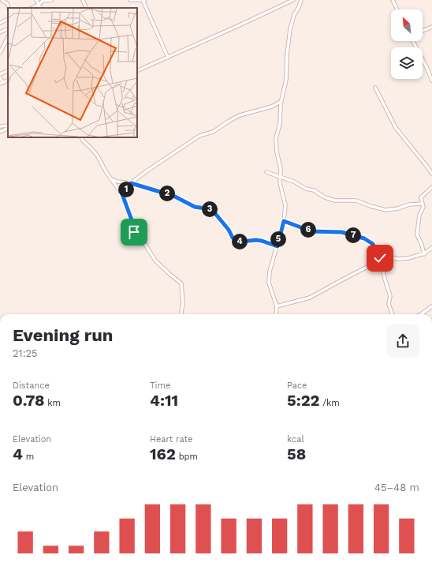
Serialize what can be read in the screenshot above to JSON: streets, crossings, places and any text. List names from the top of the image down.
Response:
{
  "north": "top left",
  "page": {
    "pins": [
      "1",
      "2",
      "3",
      "6",
      "7",
      "5",
      "4"
    ],
    "heading": ["Evening run", "21:25"],
    "stats": [
      ["Distance", "0.78 km"],
      ["Time", "4:11"],
      ["Pace", "5:22 /km"],
      ["Elevation", "4 m"],
      ["Heart rate", "162 bpm"],
      ["kcal", "58"]
    ],
    "chart": ["Elevation", "45–48 m"]
  }
}
